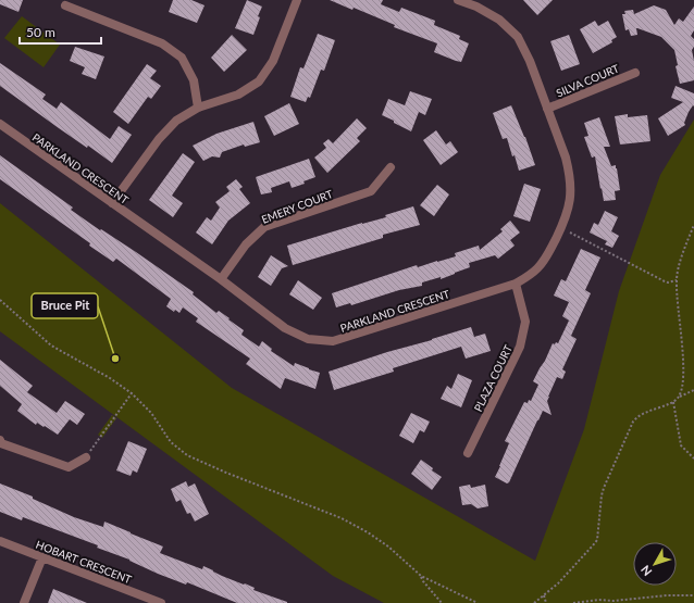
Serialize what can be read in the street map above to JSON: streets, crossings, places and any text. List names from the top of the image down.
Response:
{
  "streets": {
    "street": [
      "SILVA COURT",
      "PARKLAND CRESCENT",
      "EMERY COURT",
      "PLAZA COURT",
      "HOBART CRESCENT"
    ]
  },
  "crossings": [
    ["SILVA COURT", "PARKLAND CRESCENT"],
    ["PARKLAND CRESCENT", "EMERY COURT"],
    ["PARKLAND CRESCENT", "PLAZA COURT"]
  ],
  "places": ["Bruce Pit"],
  "scale_bar": "50 m",
  "north": "bottom left"
}
